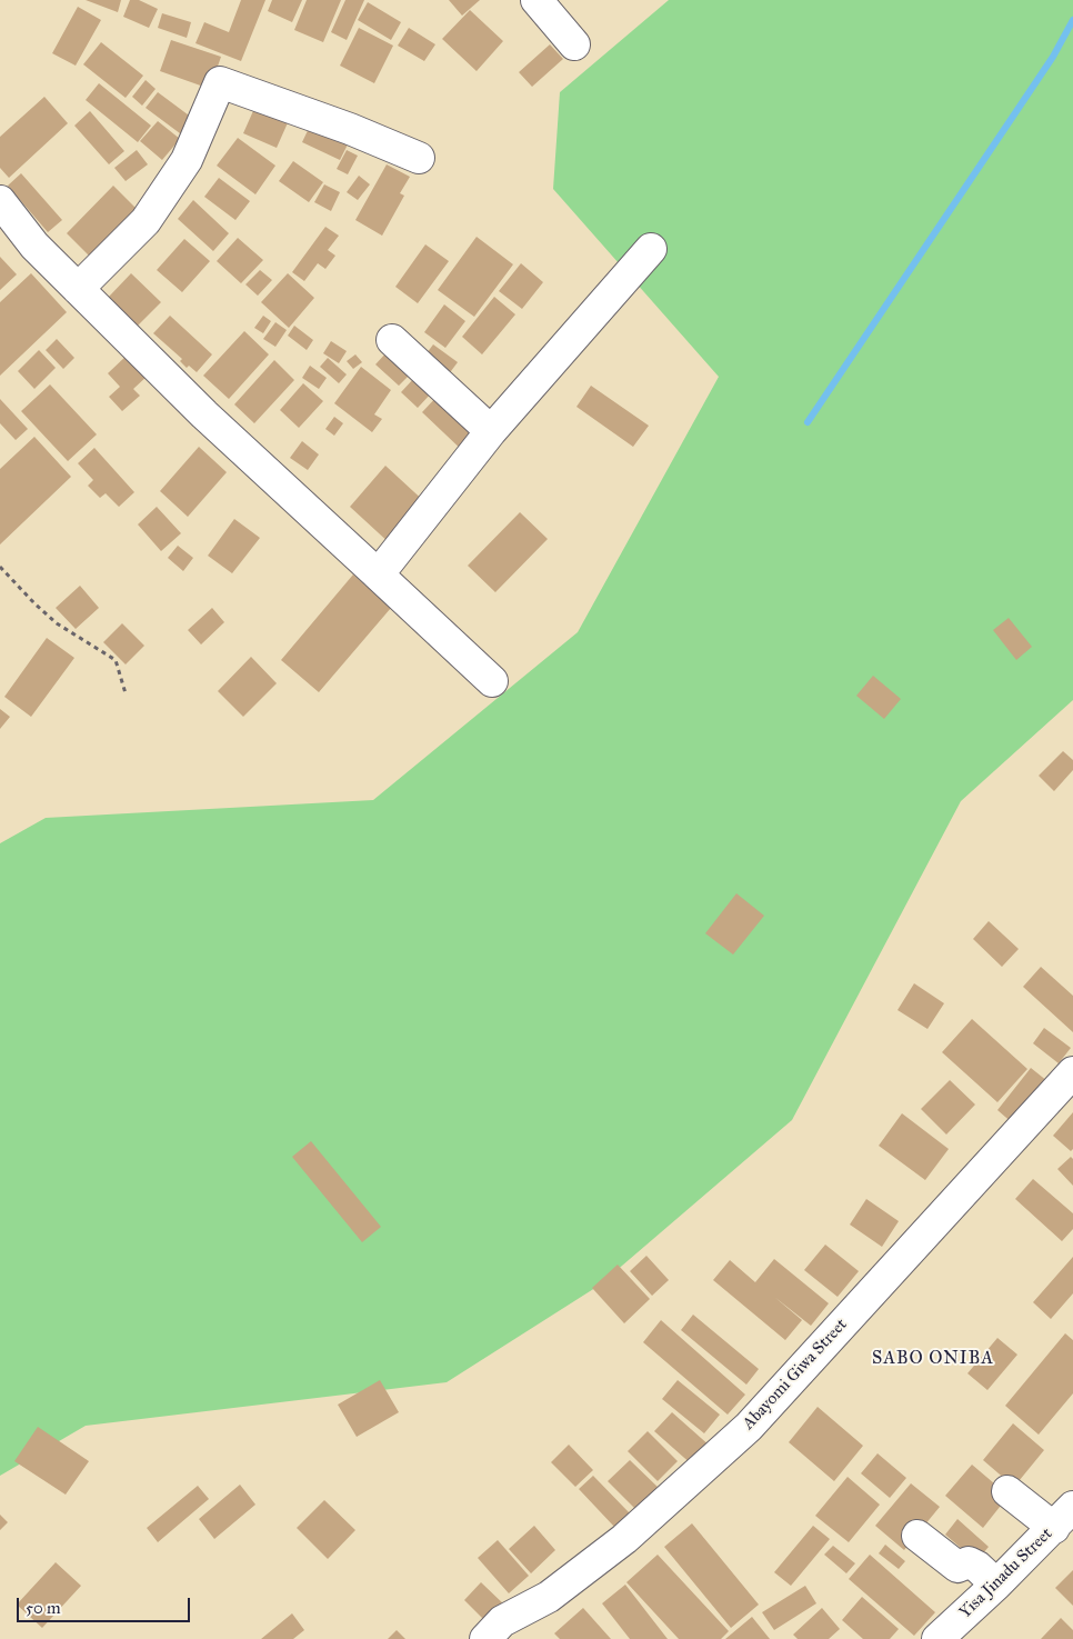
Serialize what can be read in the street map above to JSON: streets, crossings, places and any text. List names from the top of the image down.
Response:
{
  "streets": {
    "street": ["Abayomi Giwa Street", "Yisa Jinadu Street"]
  },
  "districts": ["SABO ONIBA"],
  "scale_bar": "50 m"
}
